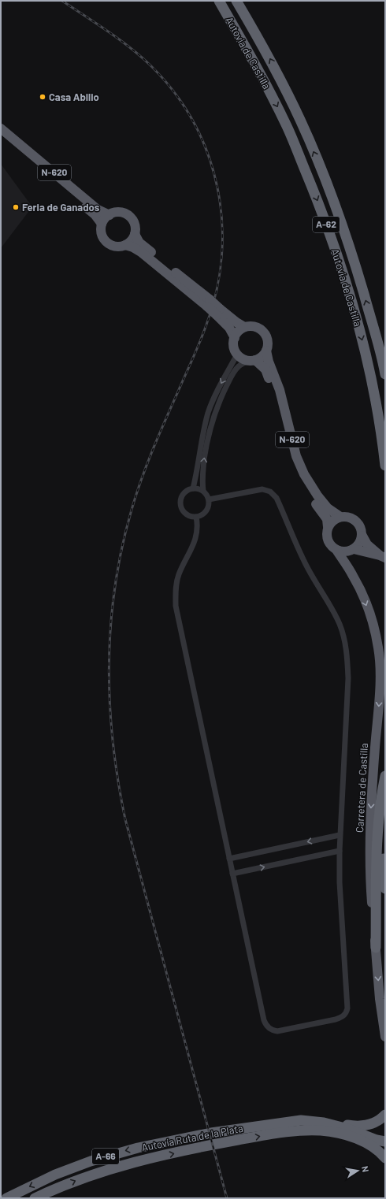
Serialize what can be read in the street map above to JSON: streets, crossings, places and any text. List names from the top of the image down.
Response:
{
  "streets": {
    "highway": [
      "Autovía de Castilla",
      "N-620",
      "A-62",
      "Carretera de Castilla",
      "Autovía Ruta de la Plata",
      "A-66"
    ]
  },
  "crossings": [
    ["N-620", "Carretera de Castilla"]
  ],
  "places": ["Casa Abilio", "Feria de Ganados"],
  "north": "right"
}
